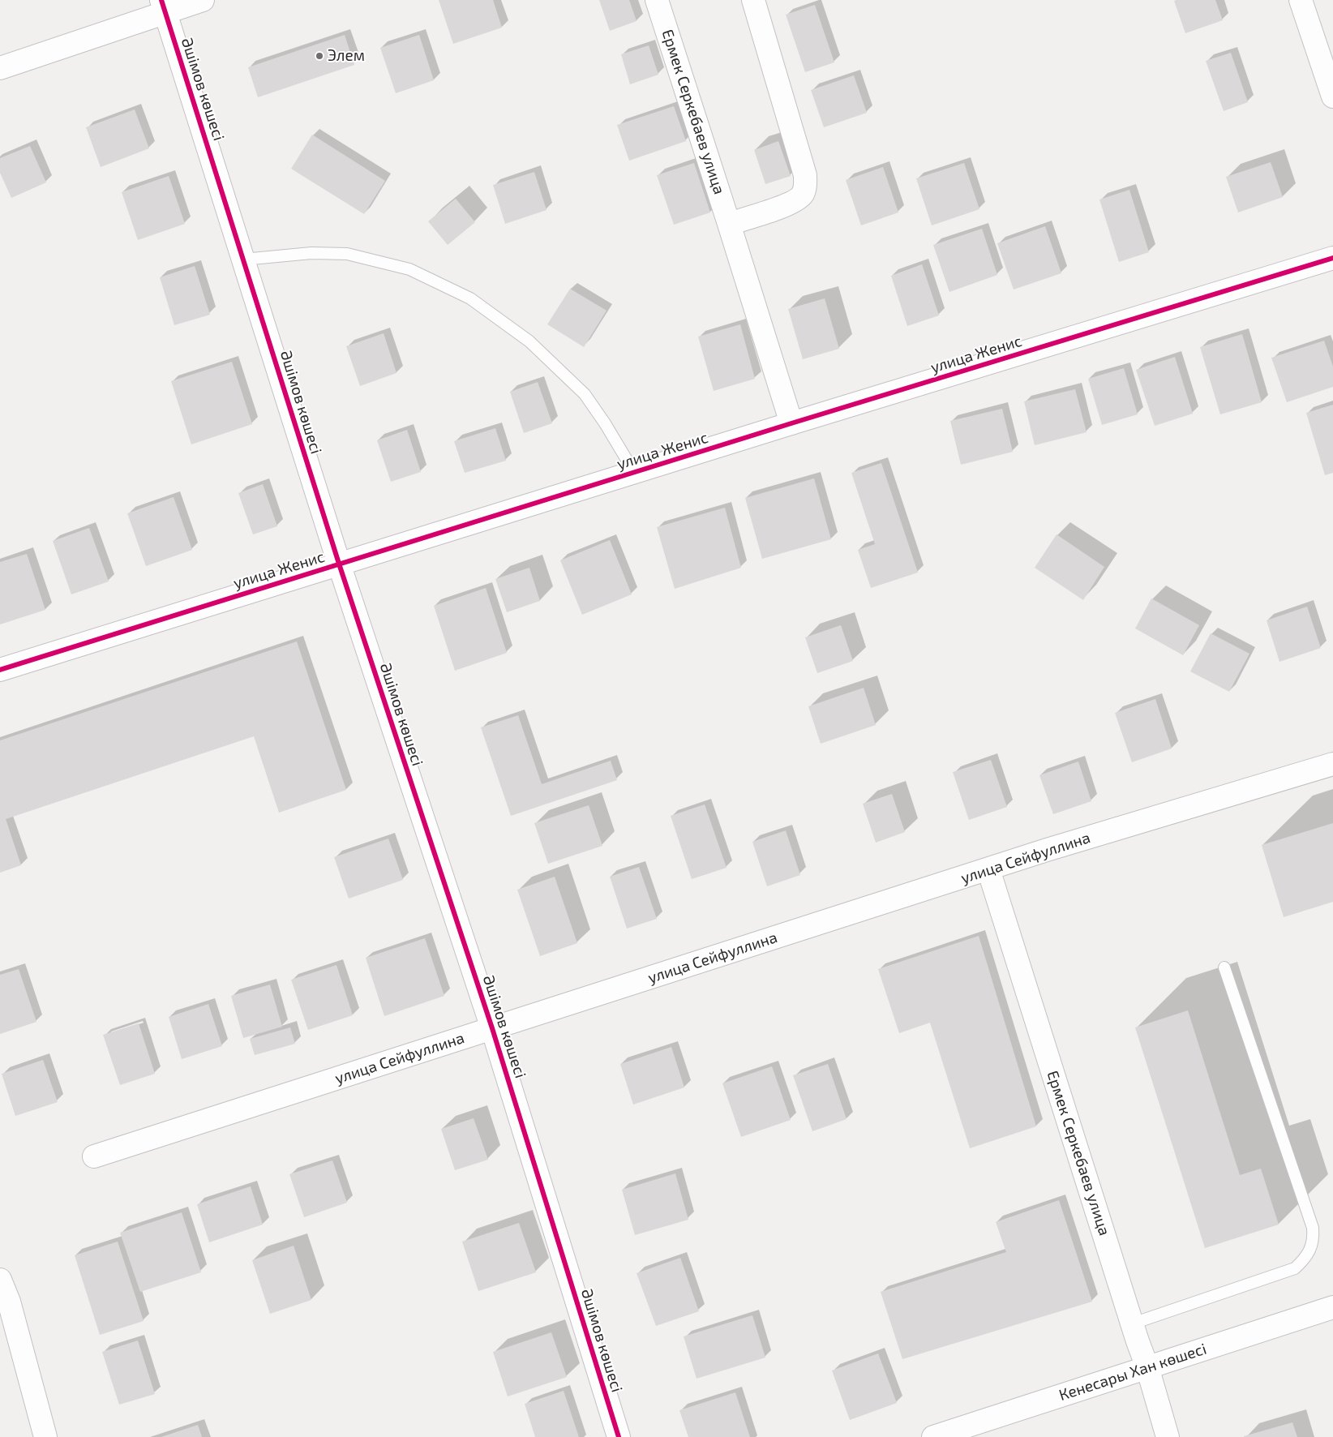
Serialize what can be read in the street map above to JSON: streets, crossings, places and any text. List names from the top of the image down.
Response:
{
  "streets": {
    "street": [
      "Әшімов көшесі",
      "Ермек Серкебаев улица",
      "улица Женис",
      "улица Сейфуллина",
      "Кенесары Хан көшесі"
    ]
  },
  "crossings": [
    ["Әшімов көшесі", "улица Женис"],
    ["Әшімов көшесі", "улица Сейфуллина"],
    ["Ермек Серкебаев улица", "улица Женис"],
    ["Ермек Серкебаев улица", "улица Сейфуллина"],
    ["Ермек Серкебаев улица", "Кенесары Хан көшесі"]
  ],
  "places": ["Элем"]
}
